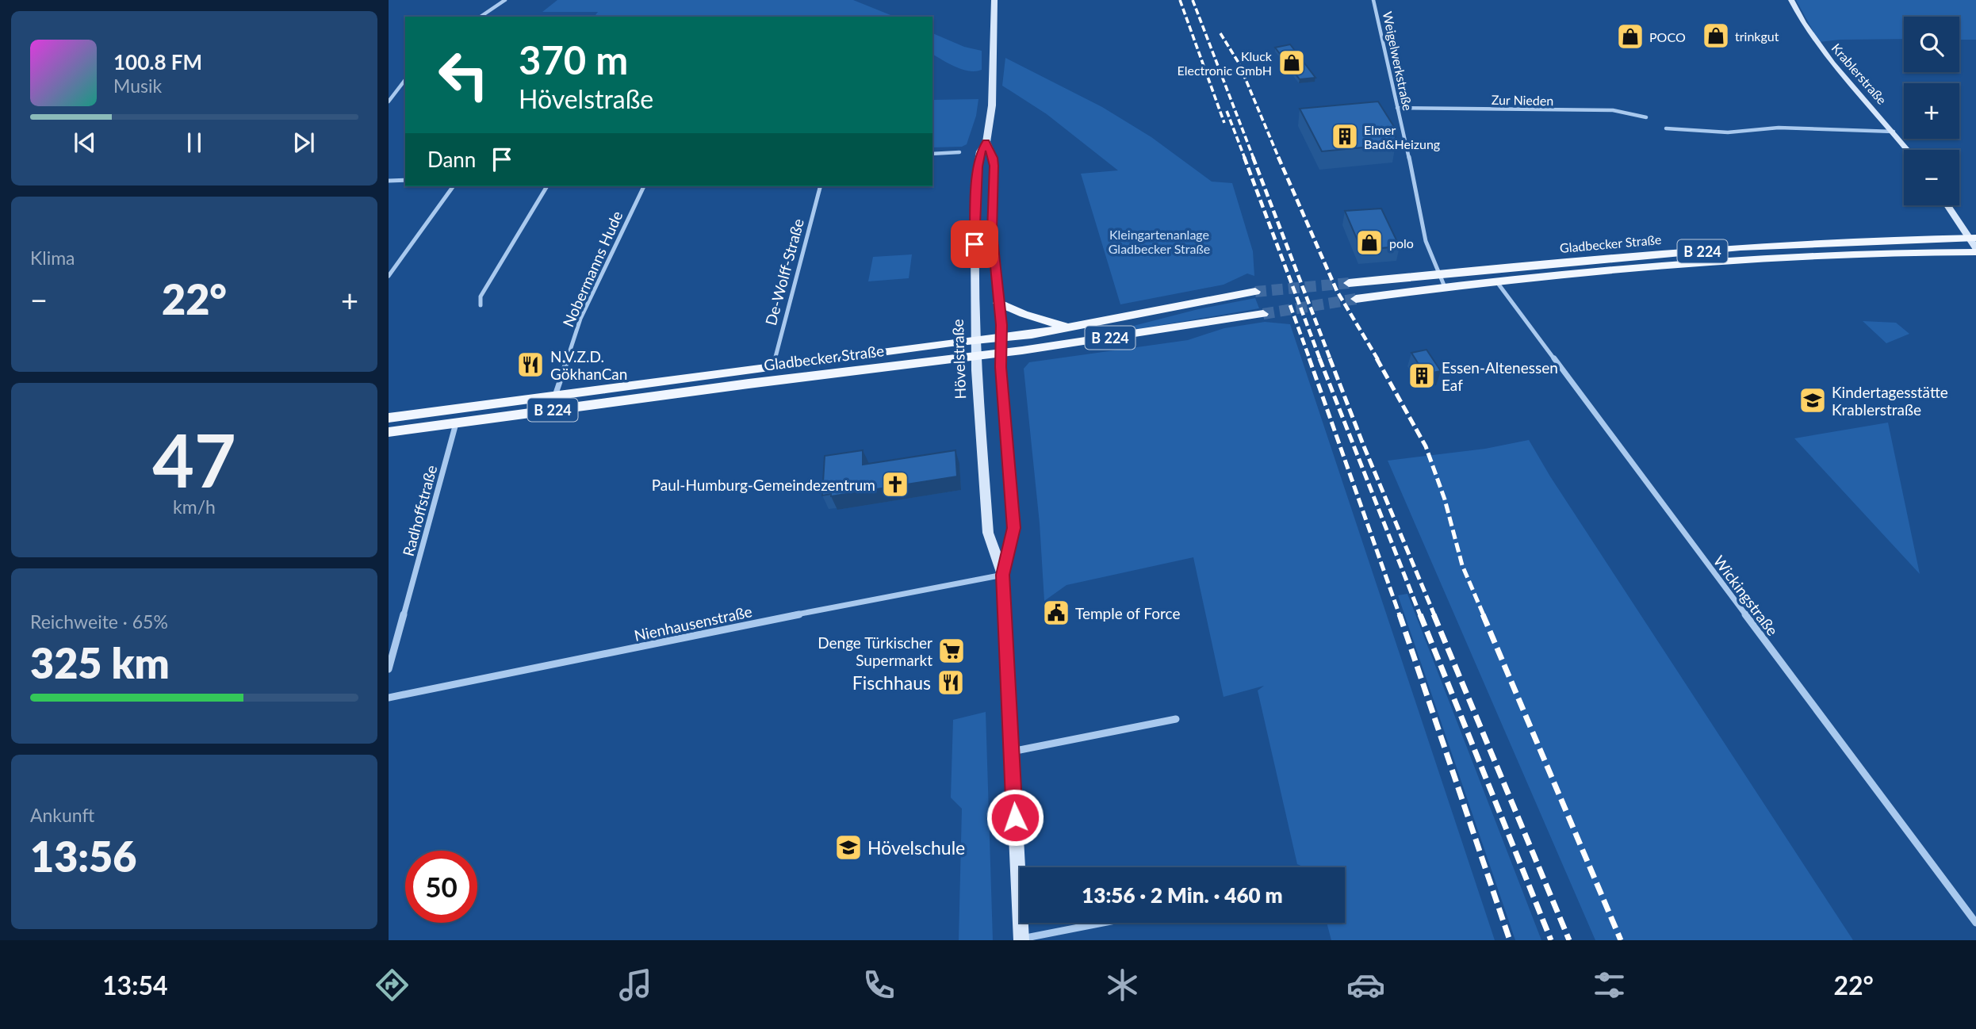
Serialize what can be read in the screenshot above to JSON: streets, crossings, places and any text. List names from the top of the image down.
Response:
{
  "streets": {
    "main road": [
      "Krablerstraße",
      "Gladbecker Straße",
      "B 224",
      "Hövelstraße"
    ],
    "street": [
      "Weigelwerkstraße",
      "Zur Nieden",
      "Nobermanns Hude",
      "De-Wolff-Straße",
      "Radhoffstraße",
      "Wickingstraße",
      "Nienhausenstraße"
    ]
  },
  "crossings": [
    ["Weigelwerkstraße", "Zur Nieden"],
    ["Weigelwerkstraße", "Gladbecker Straße"],
    ["Gladbecker Straße", "Nobermanns Hude"],
    ["Gladbecker Straße", "De-Wolff-Straße"],
    ["Gladbecker Straße", "Hövelstraße"],
    ["Gladbecker Straße", "Radhoffstraße"],
    ["Gladbecker Straße", "Wickingstraße"],
    ["Hövelstraße", "Nienhausenstraße"]
  ],
  "parks": ["Kleingartenanlage Gladbecker Straße"],
  "places": {
    "shop": [
      "trinkgut",
      "POCO",
      "Kluck Electronic GmbH",
      "polo"
    ],
    "building": ["Elmer Bad&Heizung", "Essen-Altenessen Eaf"],
    "restaurant": ["N.V.Z.D. GökhanCan", "Fischhaus"],
    "school or university": ["Kindertagesstätte Krablerstraße", "Hövelschule"],
    "church": ["Paul-Humburg-Gemeindezentrum"],
    "public building": ["Temple of Force"],
    "supermarket": ["Denge Türkischer Supermarkt"]
  },
  "page": {
    "map_buttons": ["+", "−"],
    "turn": ["370 m", "Hövelstraße"],
    "song": ["100.8 FM", "Musik"],
    "then": "Dann",
    "tile": [
      "Klima",
      ["47", "km/h"],
      ["Reichweite · 65%", "325 km"],
      ["Ankunft", "13:56"]
    ],
    "heat": ["−", "22°", "+"],
    "limit": "50",
    "trip": "13:56 · 2 Min. · 460 m",
    "tabs": ["13:54", "22°"]
  }
}
